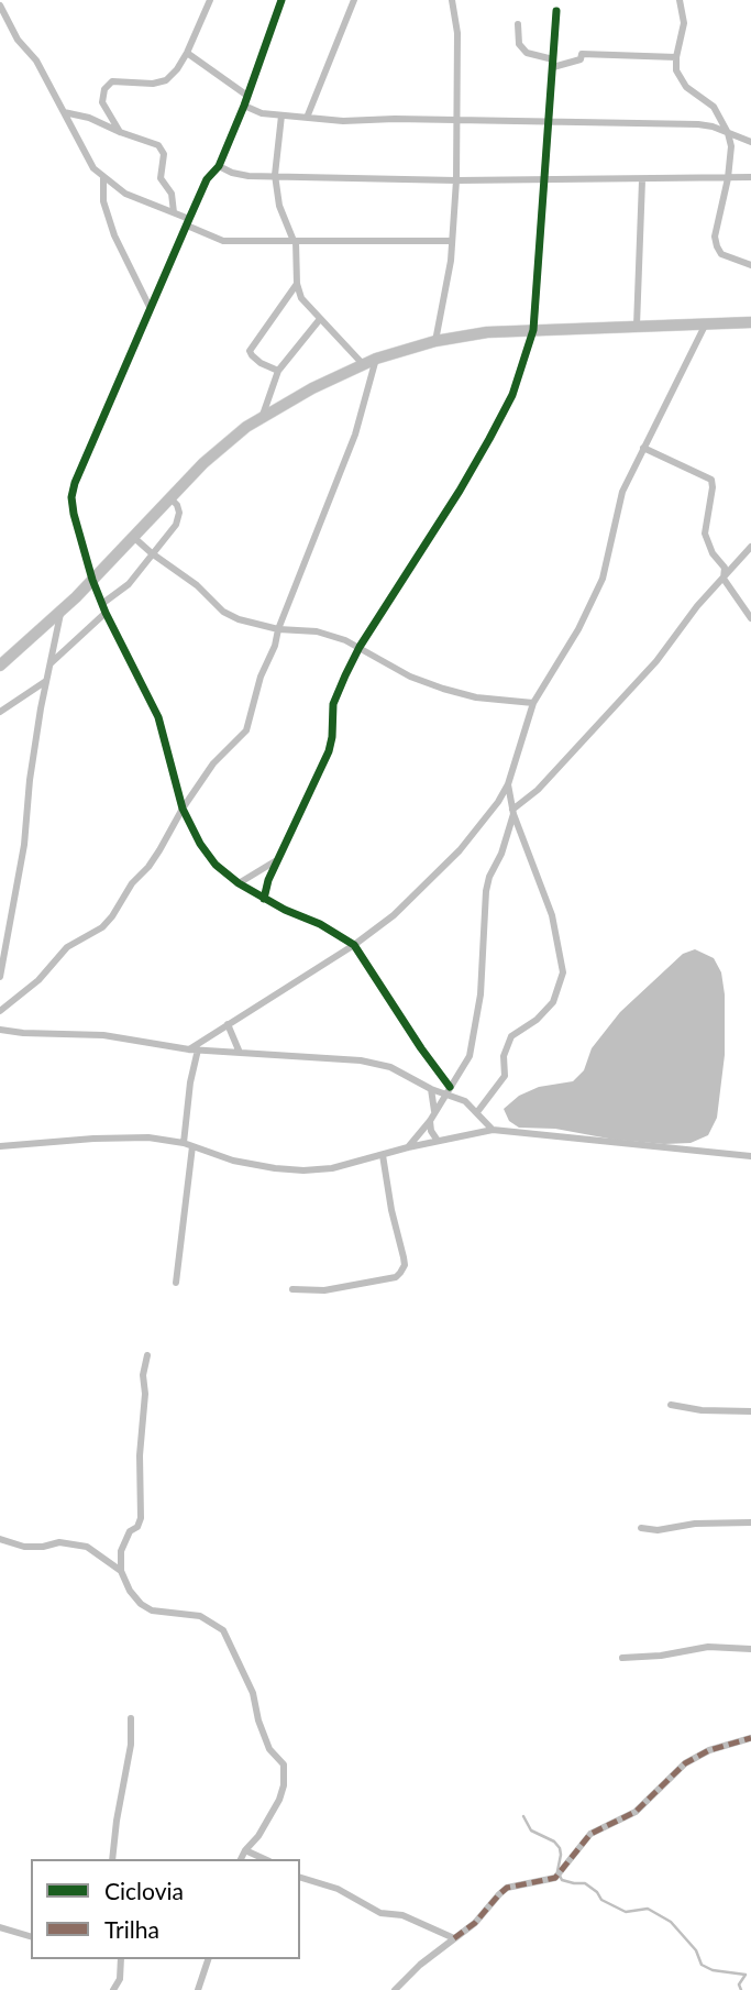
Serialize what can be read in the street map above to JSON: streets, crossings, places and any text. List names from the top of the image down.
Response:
{
  "legend": ["Ciclovia", "Trilha"]
}
